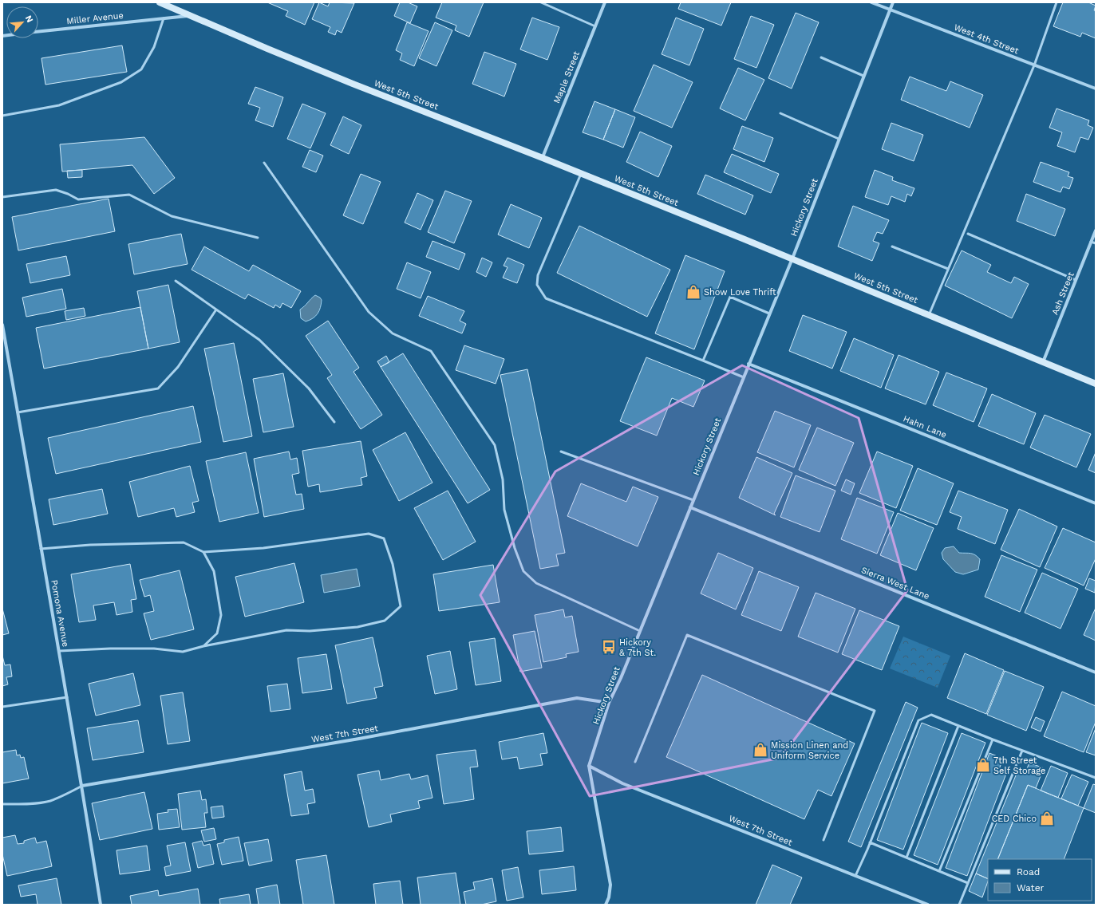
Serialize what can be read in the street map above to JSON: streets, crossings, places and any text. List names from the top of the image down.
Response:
{
  "streets": {
    "street": [
      "Miller Avenue",
      "West 4th Street",
      "Maple Street",
      "West 5th Street",
      "Hickory Street",
      "Ash Street",
      "Hahn Lane",
      "Sierra West Lane",
      "Pomona Avenue",
      "West 7th Street"
    ]
  },
  "crossings": [
    ["Miller Avenue", "West 5th Street"],
    ["West 4th Street", "Hickory Street"],
    ["Maple Street", "West 5th Street"],
    ["West 5th Street", "Hickory Street"],
    ["West 5th Street", "Ash Street"],
    ["Hickory Street", "Hahn Lane"],
    ["Hickory Street", "Sierra West Lane"],
    ["Hickory Street", "West 7th Street"],
    ["Pomona Avenue", "West 7th Street"]
  ],
  "places": {
    "shop": [
      "Show Love Thrift",
      "Mission Linen and Uniform Service",
      "7th Street Self Storage",
      "CED Chico"
    ],
    "bus stop": ["Hickory & 7th St."]
  },
  "legend": ["Road", "Water"],
  "north": "top right"
}
